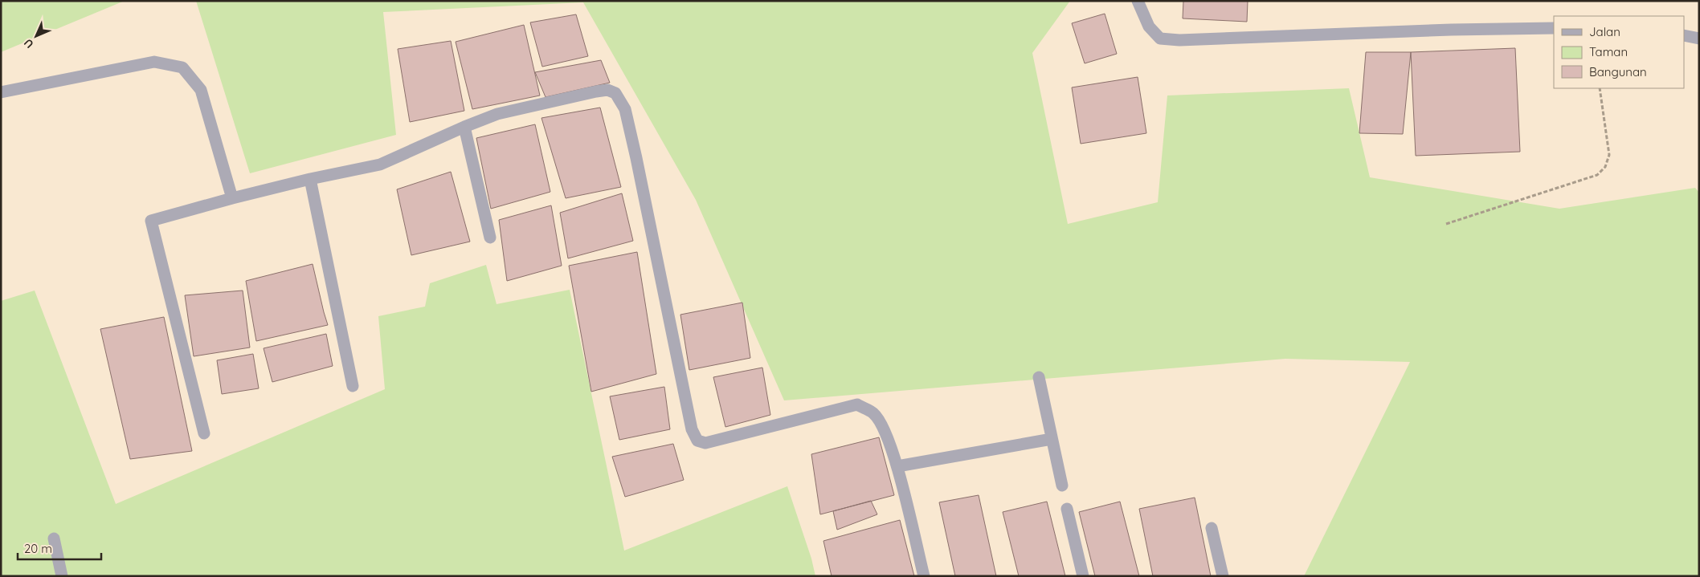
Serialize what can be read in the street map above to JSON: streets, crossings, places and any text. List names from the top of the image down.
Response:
{
  "legend": ["Jalan", "Taman", "Bangunan"],
  "scale_bar": "20 m",
  "north": "bottom left"
}
